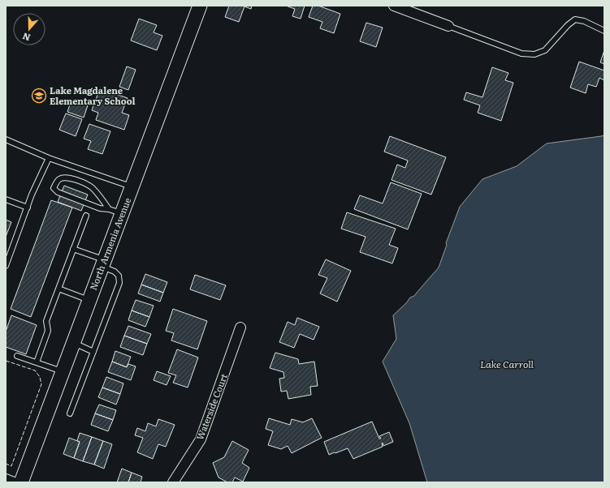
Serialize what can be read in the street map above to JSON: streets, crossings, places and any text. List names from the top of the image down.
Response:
{
  "streets": {
    "main road": ["North Armenia Avenue"],
    "street": ["Waterside Court"]
  },
  "water": ["Lake Carroll"],
  "places": {
    "school or university": ["Lake Magdalene Elementary School"]
  },
  "north": "bottom"
}
